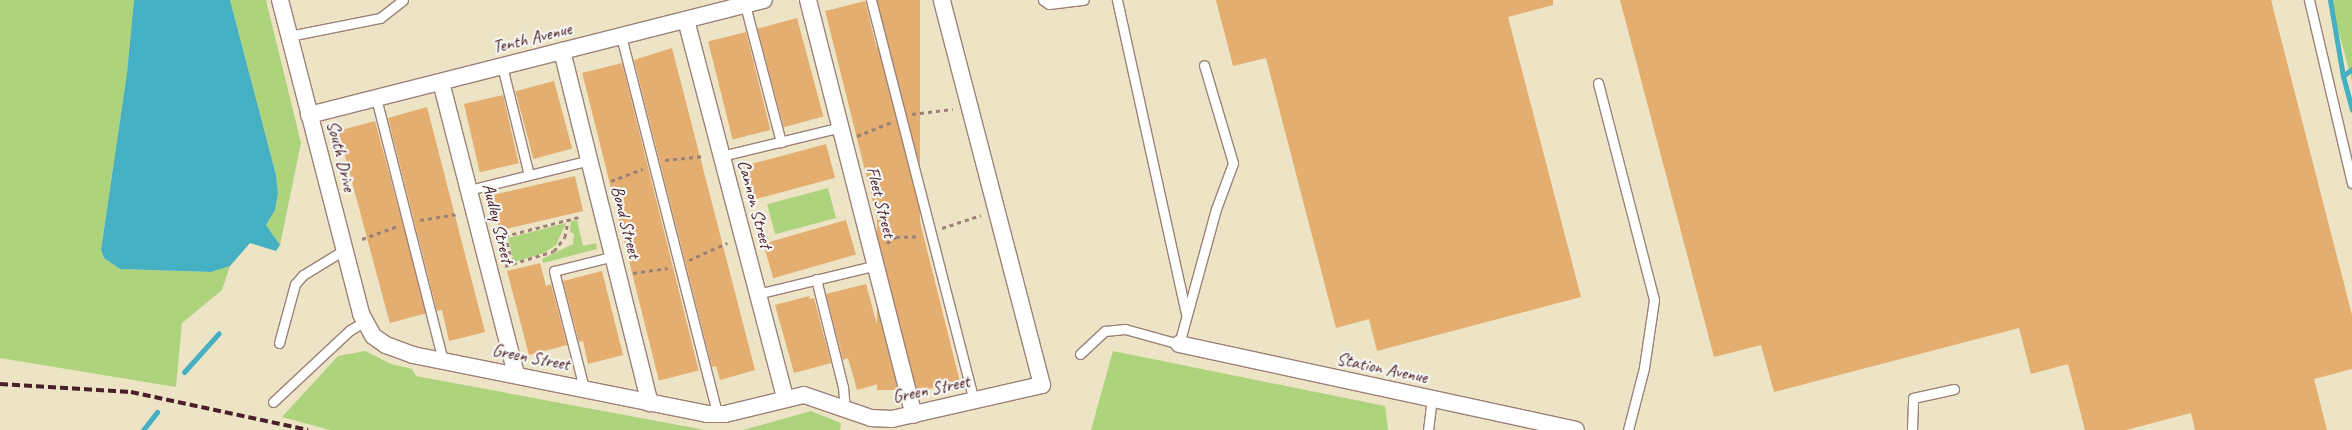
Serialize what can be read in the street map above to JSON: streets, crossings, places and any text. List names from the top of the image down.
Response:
{
  "streets": {
    "street": [
      "Tenth Avenue",
      "South Drive",
      "Fleet Street",
      "Cannon Street",
      "Bond Street",
      "Audley Street",
      "Green Street",
      "Station Avenue"
    ]
  },
  "crossings": [
    ["Tenth Avenue", "South Drive"],
    ["Tenth Avenue", "Cannon Street"],
    ["Tenth Avenue", "Bond Street"],
    ["Tenth Avenue", "Audley Street"],
    ["South Drive", "Green Street"],
    ["Fleet Street", "Green Street"],
    ["Cannon Street", "Green Street"],
    ["Bond Street", "Green Street"],
    ["Audley Street", "Green Street"]
  ]
}
